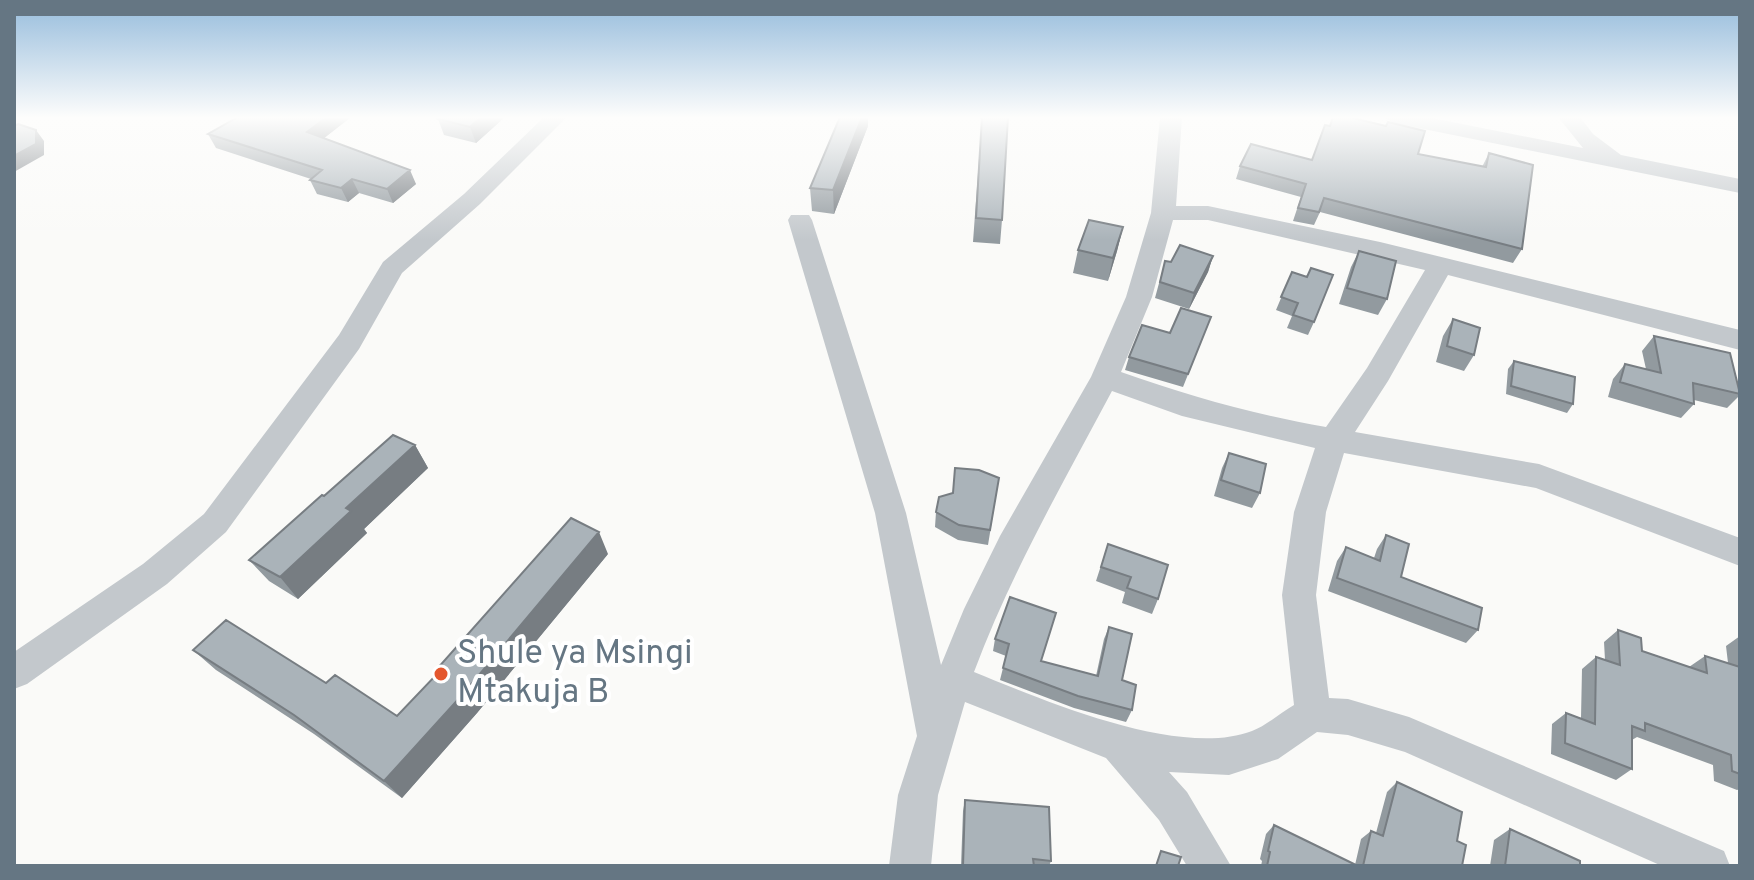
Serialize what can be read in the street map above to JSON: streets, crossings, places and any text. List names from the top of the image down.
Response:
{
  "places": ["Shule ya Msingi Mtakuja B"]
}
